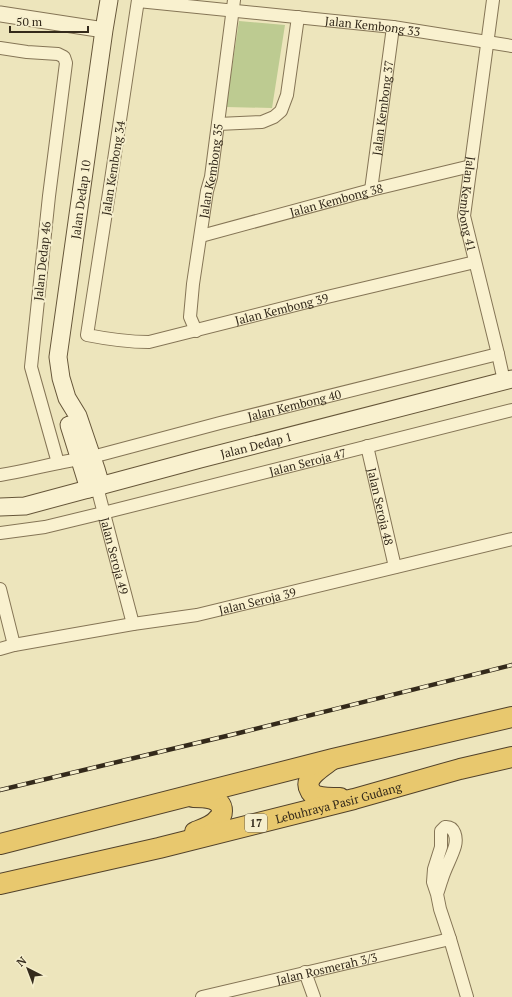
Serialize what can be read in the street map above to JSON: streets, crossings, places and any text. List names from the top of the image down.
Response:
{
  "streets": {
    "highway": ["Lebuhraya Pasir Gudang", "17"],
    "main road": ["Jalan Dedap 10", "Jalan Dedap 1"],
    "street": [
      "Jalan Kembong 33",
      "Jalan Kembong 37",
      "Jalan Kembong 34",
      "Jalan Kembong 35",
      "Jalan Kembong 38",
      "Jalan Kembong 41",
      "Jalan Dedap 46",
      "Jalan Kembong 39",
      "Jalan Kembong 40",
      "Jalan Seroja 47",
      "Jalan Seroja 48",
      "Jalan Seroja 49",
      "Jalan Seroja 39",
      "Jalan Rosmerah 3/3"
    ]
  },
  "crossings": [
    ["Jalan Kembong 33", "Jalan Kembong 37"],
    ["Jalan Kembong 33", "Jalan Kembong 34"],
    ["Jalan Kembong 33", "Jalan Kembong 35"],
    ["Jalan Kembong 33", "Jalan Kembong 41"],
    ["Jalan Kembong 37", "Jalan Kembong 38"],
    ["Jalan Kembong 34", "Jalan Kembong 39"],
    ["Jalan Kembong 35", "Jalan Kembong 38"],
    ["Jalan Kembong 35", "Jalan Kembong 39"],
    ["Jalan Dedap 10", "Jalan Kembong 40"],
    ["Jalan Dedap 10", "Jalan Dedap 1"],
    ["Jalan Dedap 10", "Jalan Seroja 49"],
    ["Jalan Kembong 38", "Jalan Kembong 41"],
    ["Jalan Kembong 41", "Jalan Kembong 39"],
    ["Jalan Kembong 41", "Jalan Kembong 40"],
    ["Jalan Kembong 41", "Jalan Dedap 1"],
    ["Jalan Dedap 46", "Jalan Kembong 40"],
    ["Jalan Dedap 1", "Jalan Seroja 49"],
    ["Jalan Seroja 47", "Jalan Seroja 48"],
    ["Jalan Seroja 47", "Jalan Seroja 49"],
    ["Jalan Seroja 48", "Jalan Seroja 39"],
    ["Jalan Seroja 49", "Jalan Seroja 39"]
  ],
  "scale_bar": "50 m",
  "north": "top left"
}
